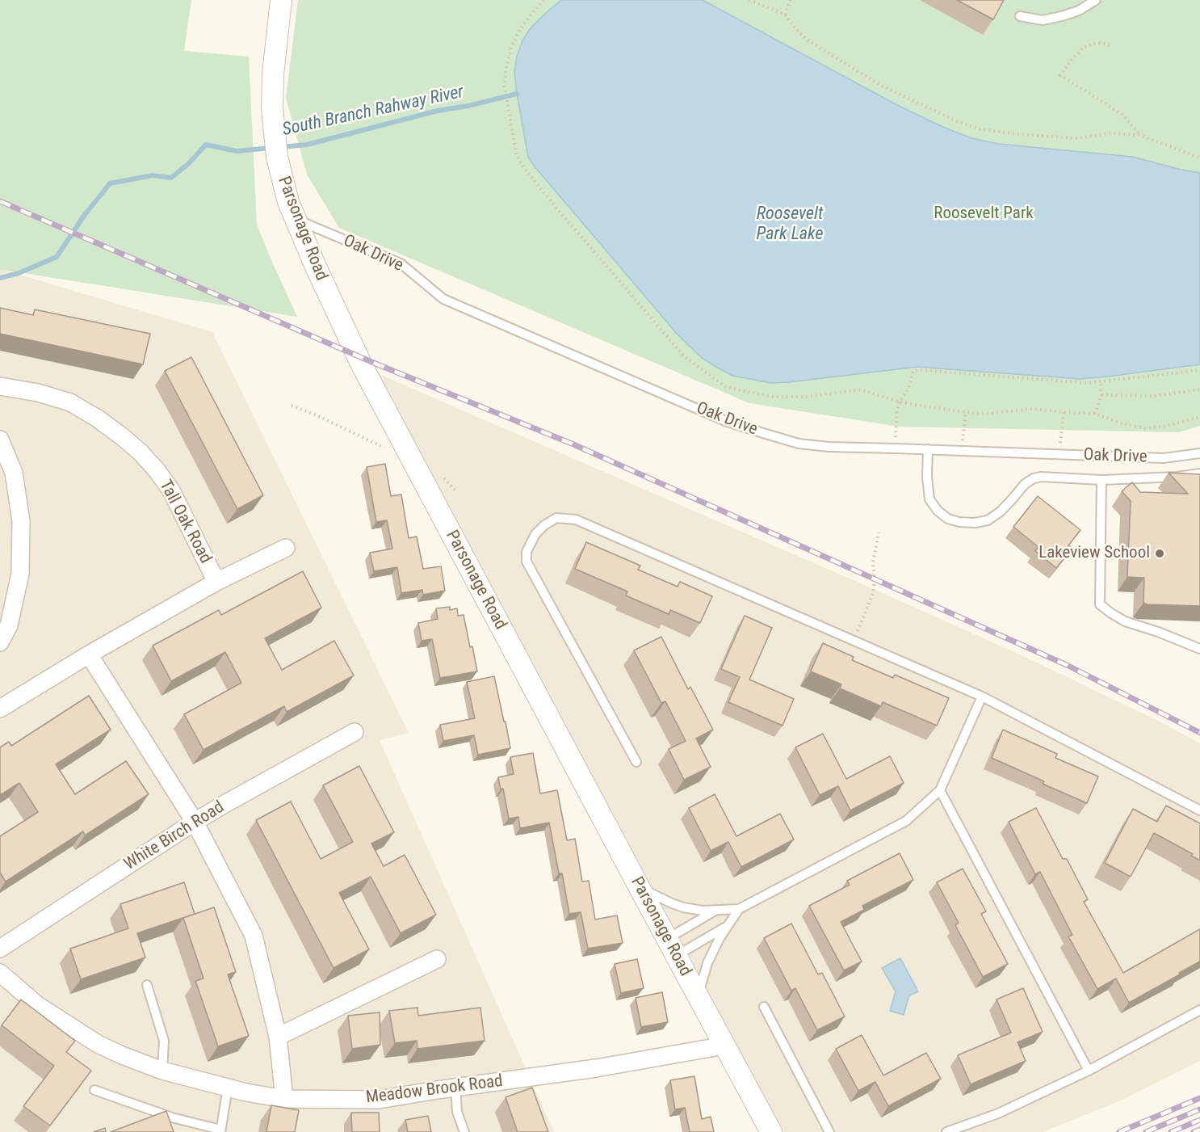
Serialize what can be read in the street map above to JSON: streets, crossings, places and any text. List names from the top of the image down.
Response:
{
  "streets": {
    "street": [
      "Parsonage Road",
      "Tall Oak Road",
      "White Birch Road",
      "Meadow Brook Road"
    ],
    "lane": ["Oak Drive"]
  },
  "crossings": [
    ["Parsonage Road", "Oak Drive"],
    ["Parsonage Road", "Meadow Brook Road"]
  ],
  "water": ["South Branch Rahway River", "Roosevelt Park Lake"],
  "parks": ["Roosevelt Park"],
  "places": ["Lakeview School"]
}
